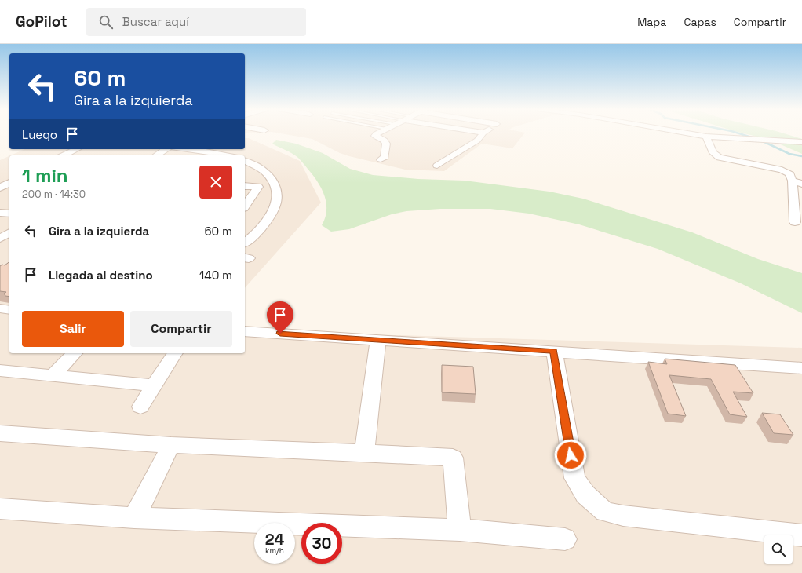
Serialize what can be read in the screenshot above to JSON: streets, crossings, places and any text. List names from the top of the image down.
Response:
{
  "page": {
    "header": "GoPilot",
    "search": "Buscar aquí",
    "nav": ["Mapa", "Capas", "Compartir"],
    "turn": ["60 m", "Gira a la izquierda"],
    "then": "Luego",
    "heading": ["1 min", "200 m · 14:30"],
    "list": [
      {
        "name": "Gira a la izquierda",
        "value": "60 m"
      },
      {
        "name": "Llegada al destino",
        "value": "140 m"
      }
    ],
    "buttons": ["Salir", "Compartir"],
    "speed": "24 km/h",
    "limit": "30"
  }
}
